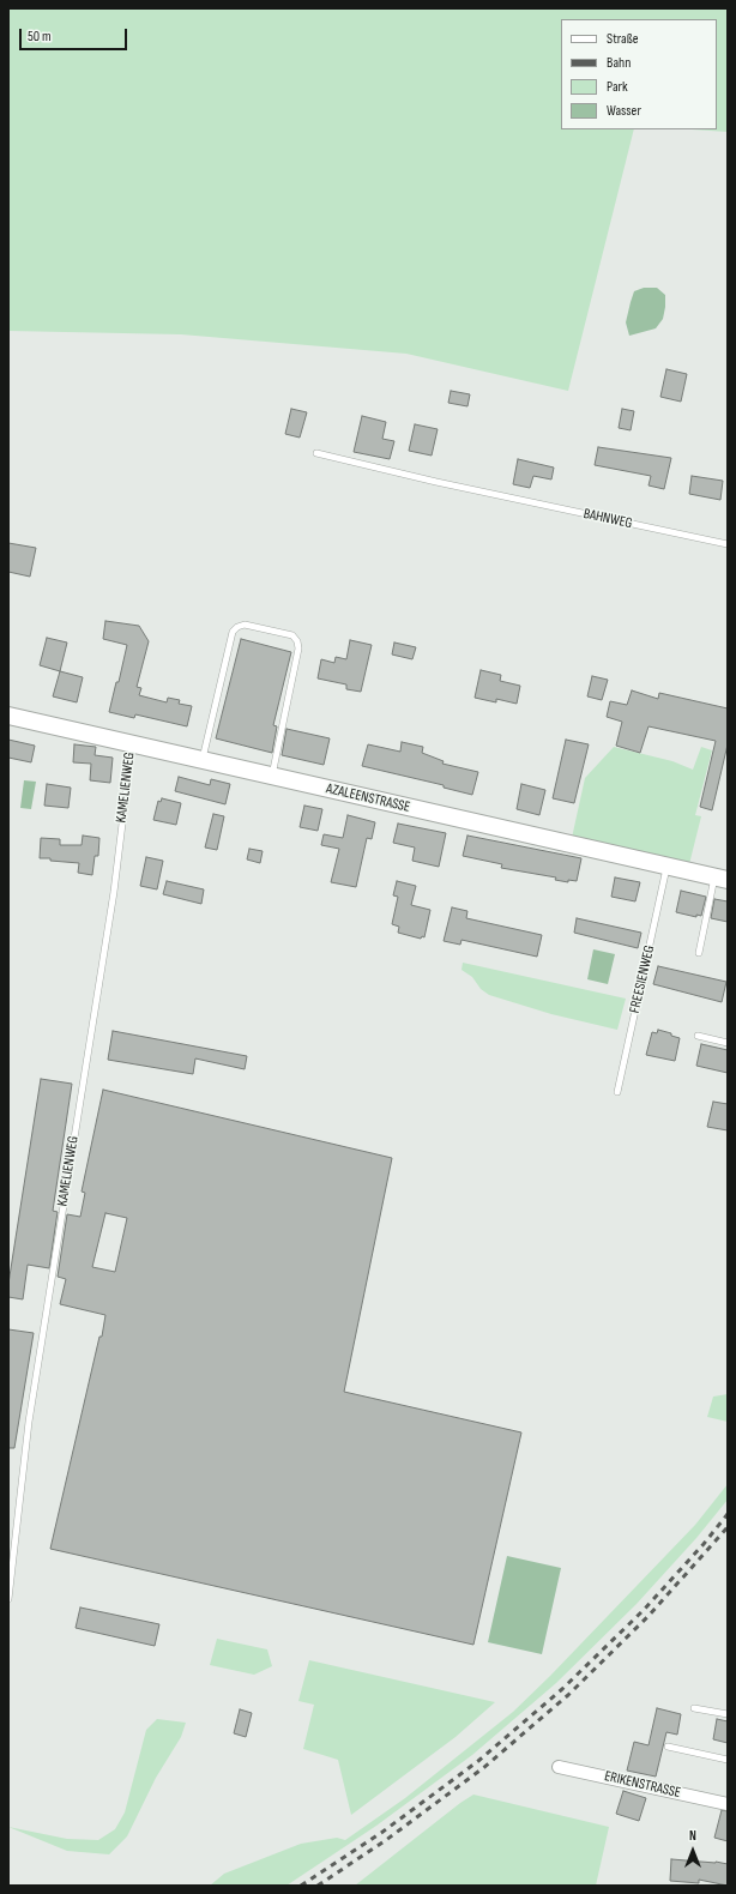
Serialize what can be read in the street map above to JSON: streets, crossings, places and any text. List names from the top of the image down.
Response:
{
  "streets": {
    "street": ["AZALEENSTRASSE", "ERIKENSTRASSE"],
    "lane": ["BAHNWEG", "KAMELIENWEG", "FREESIENWEG"]
  },
  "crossings": [
    ["KAMELIENWEG", "AZALEENSTRASSE"],
    ["AZALEENSTRASSE", "FREESIENWEG"]
  ],
  "legend": [
    "Straße",
    "Bahn",
    "Park",
    "Wasser"
  ],
  "scale_bar": "50 m",
  "north": "top"
}
